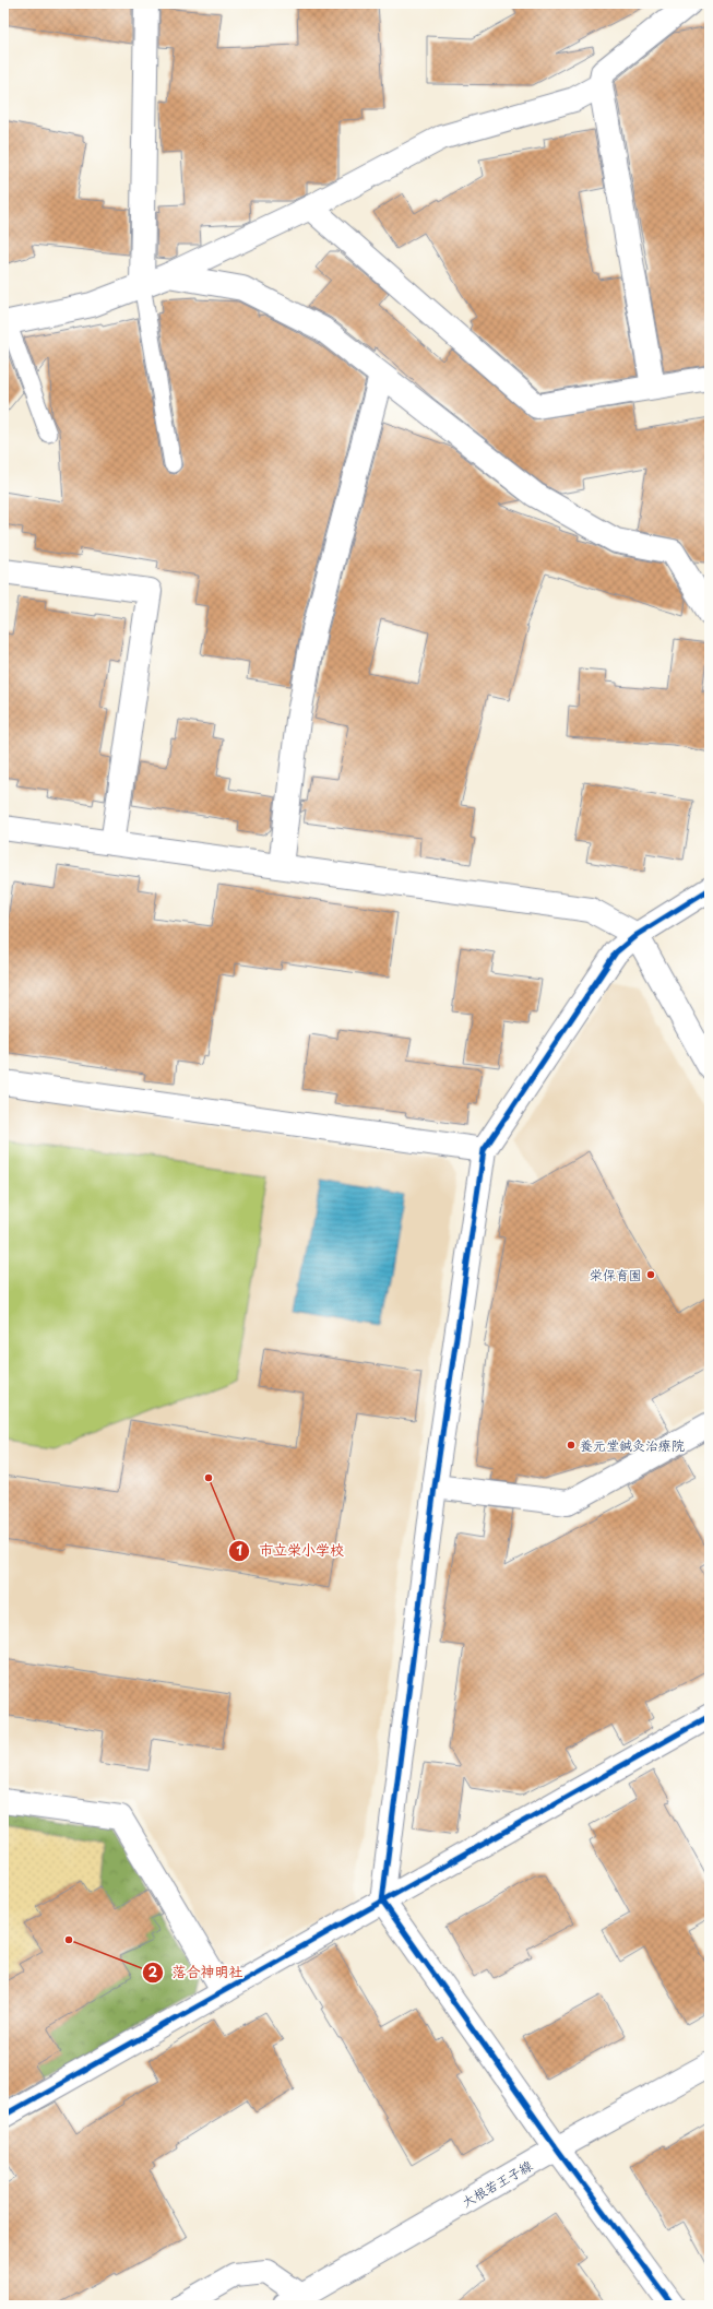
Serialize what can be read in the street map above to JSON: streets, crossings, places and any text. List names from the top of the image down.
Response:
{
  "streets": {
    "street": ["大根若王子線"]
  },
  "places": [
    "栄保育園",
    "養元堂鍼灸治療院",
    "市立栄小学校",
    "落合神明社"
  ]
}
